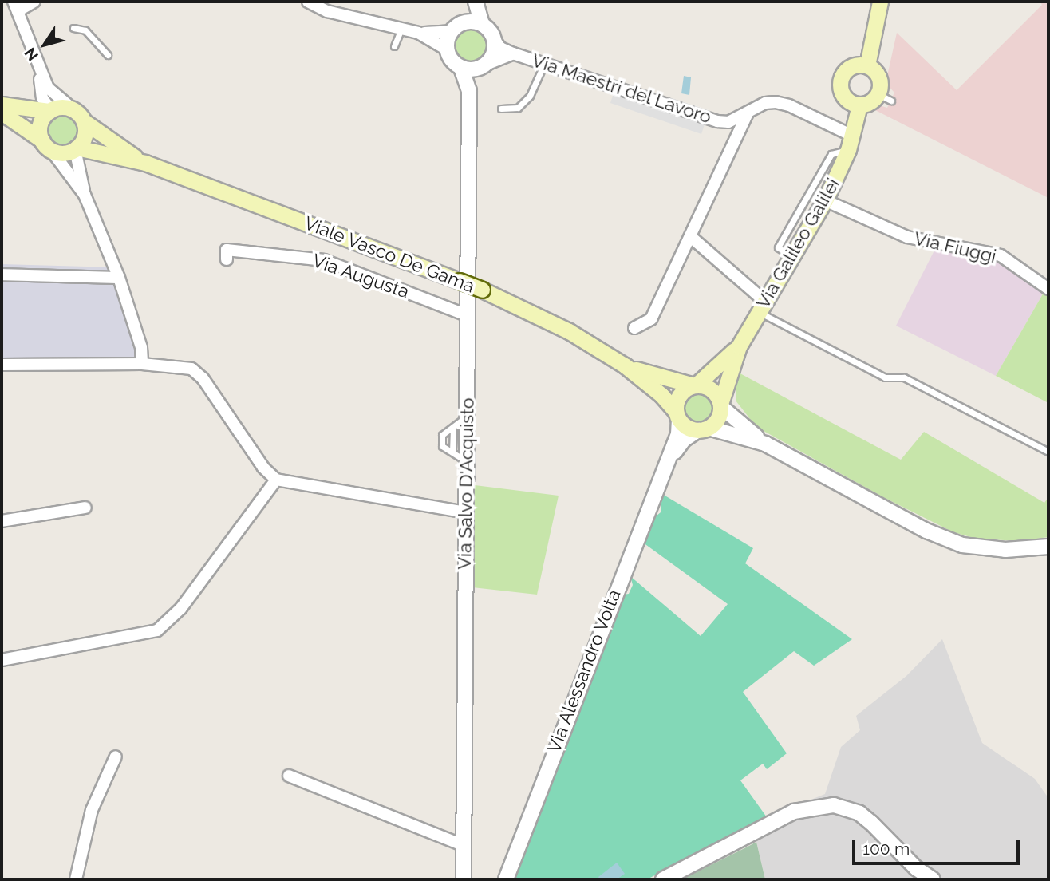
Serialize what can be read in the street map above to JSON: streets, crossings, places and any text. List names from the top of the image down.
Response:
{
  "streets": {
    "main road": ["Via Galileo Galilei", "Viale Vasco De Gama"],
    "street": [
      "Via Maestri del Lavoro",
      "Via Fiuggi",
      "Via Augusta",
      "Via Salvo D'Acquisto",
      "Via Alessandro Volta"
    ]
  },
  "crossings": [
    ["Via Maestri del Lavoro", "Via Galileo Galilei"],
    ["Via Galileo Galilei", "Via Fiuggi"],
    ["Via Augusta", "Via Salvo D'Acquisto"]
  ],
  "scale_bar": "100 m",
  "north": "bottom left"
}
